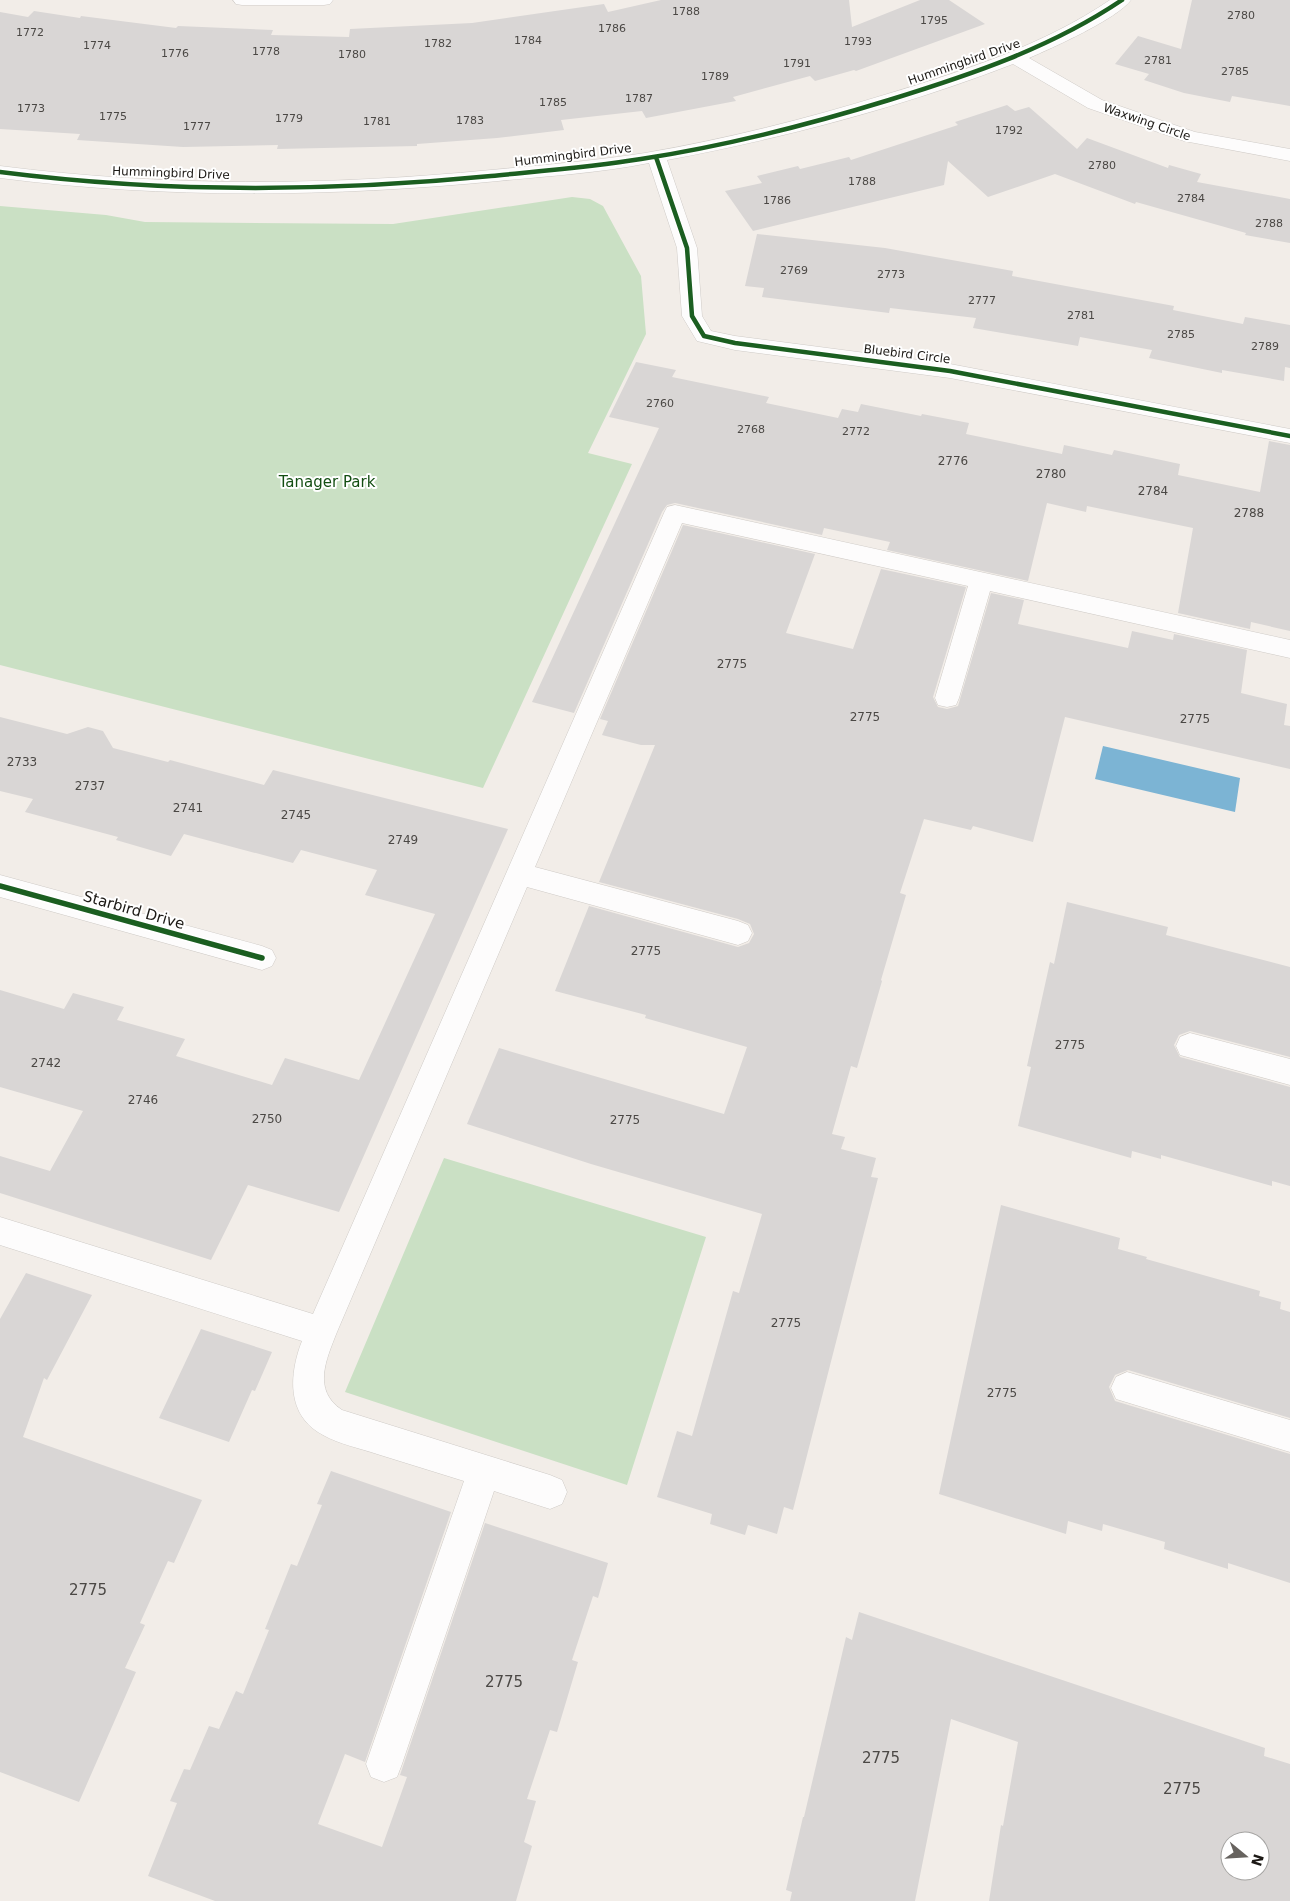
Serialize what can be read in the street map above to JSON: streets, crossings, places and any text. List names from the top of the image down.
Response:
{
  "streets": {
    "street": [
      "Hummingbird Drive",
      "Waxwing Circle",
      "Bluebird Circle",
      "Starbird Drive"
    ]
  },
  "crossings": [
    ["Hummingbird Drive", "Waxwing Circle"],
    ["Hummingbird Drive", "Bluebird Circle"]
  ],
  "parks": ["Tanager Park"],
  "house_numbers": [
    "1788",
    "2780",
    "1795",
    "1786",
    "1772",
    "1784",
    "1793",
    "1782",
    "1774",
    "1778",
    "1776",
    "1780",
    "2781",
    "1791",
    "2785",
    "1789",
    "1787",
    "1785",
    "1773",
    "1775",
    "1779",
    "1783",
    "1781",
    "1777",
    "1792",
    "2780",
    "1788",
    "2784",
    "1786",
    "2788",
    "2769",
    "2773",
    "2777",
    "2781",
    "2785",
    "2789",
    "2760",
    "2768",
    "2772",
    "2776",
    "2780",
    "2784",
    "2788",
    "2775",
    "2775",
    "2775",
    "2733",
    "2737",
    "2741",
    "2745",
    "2749",
    "2775",
    "2775",
    "2742",
    "2746",
    "2750",
    "2775",
    "2775",
    "2775",
    "2775",
    "2775",
    "2775",
    "2775"
  ],
  "north": "right"
}
